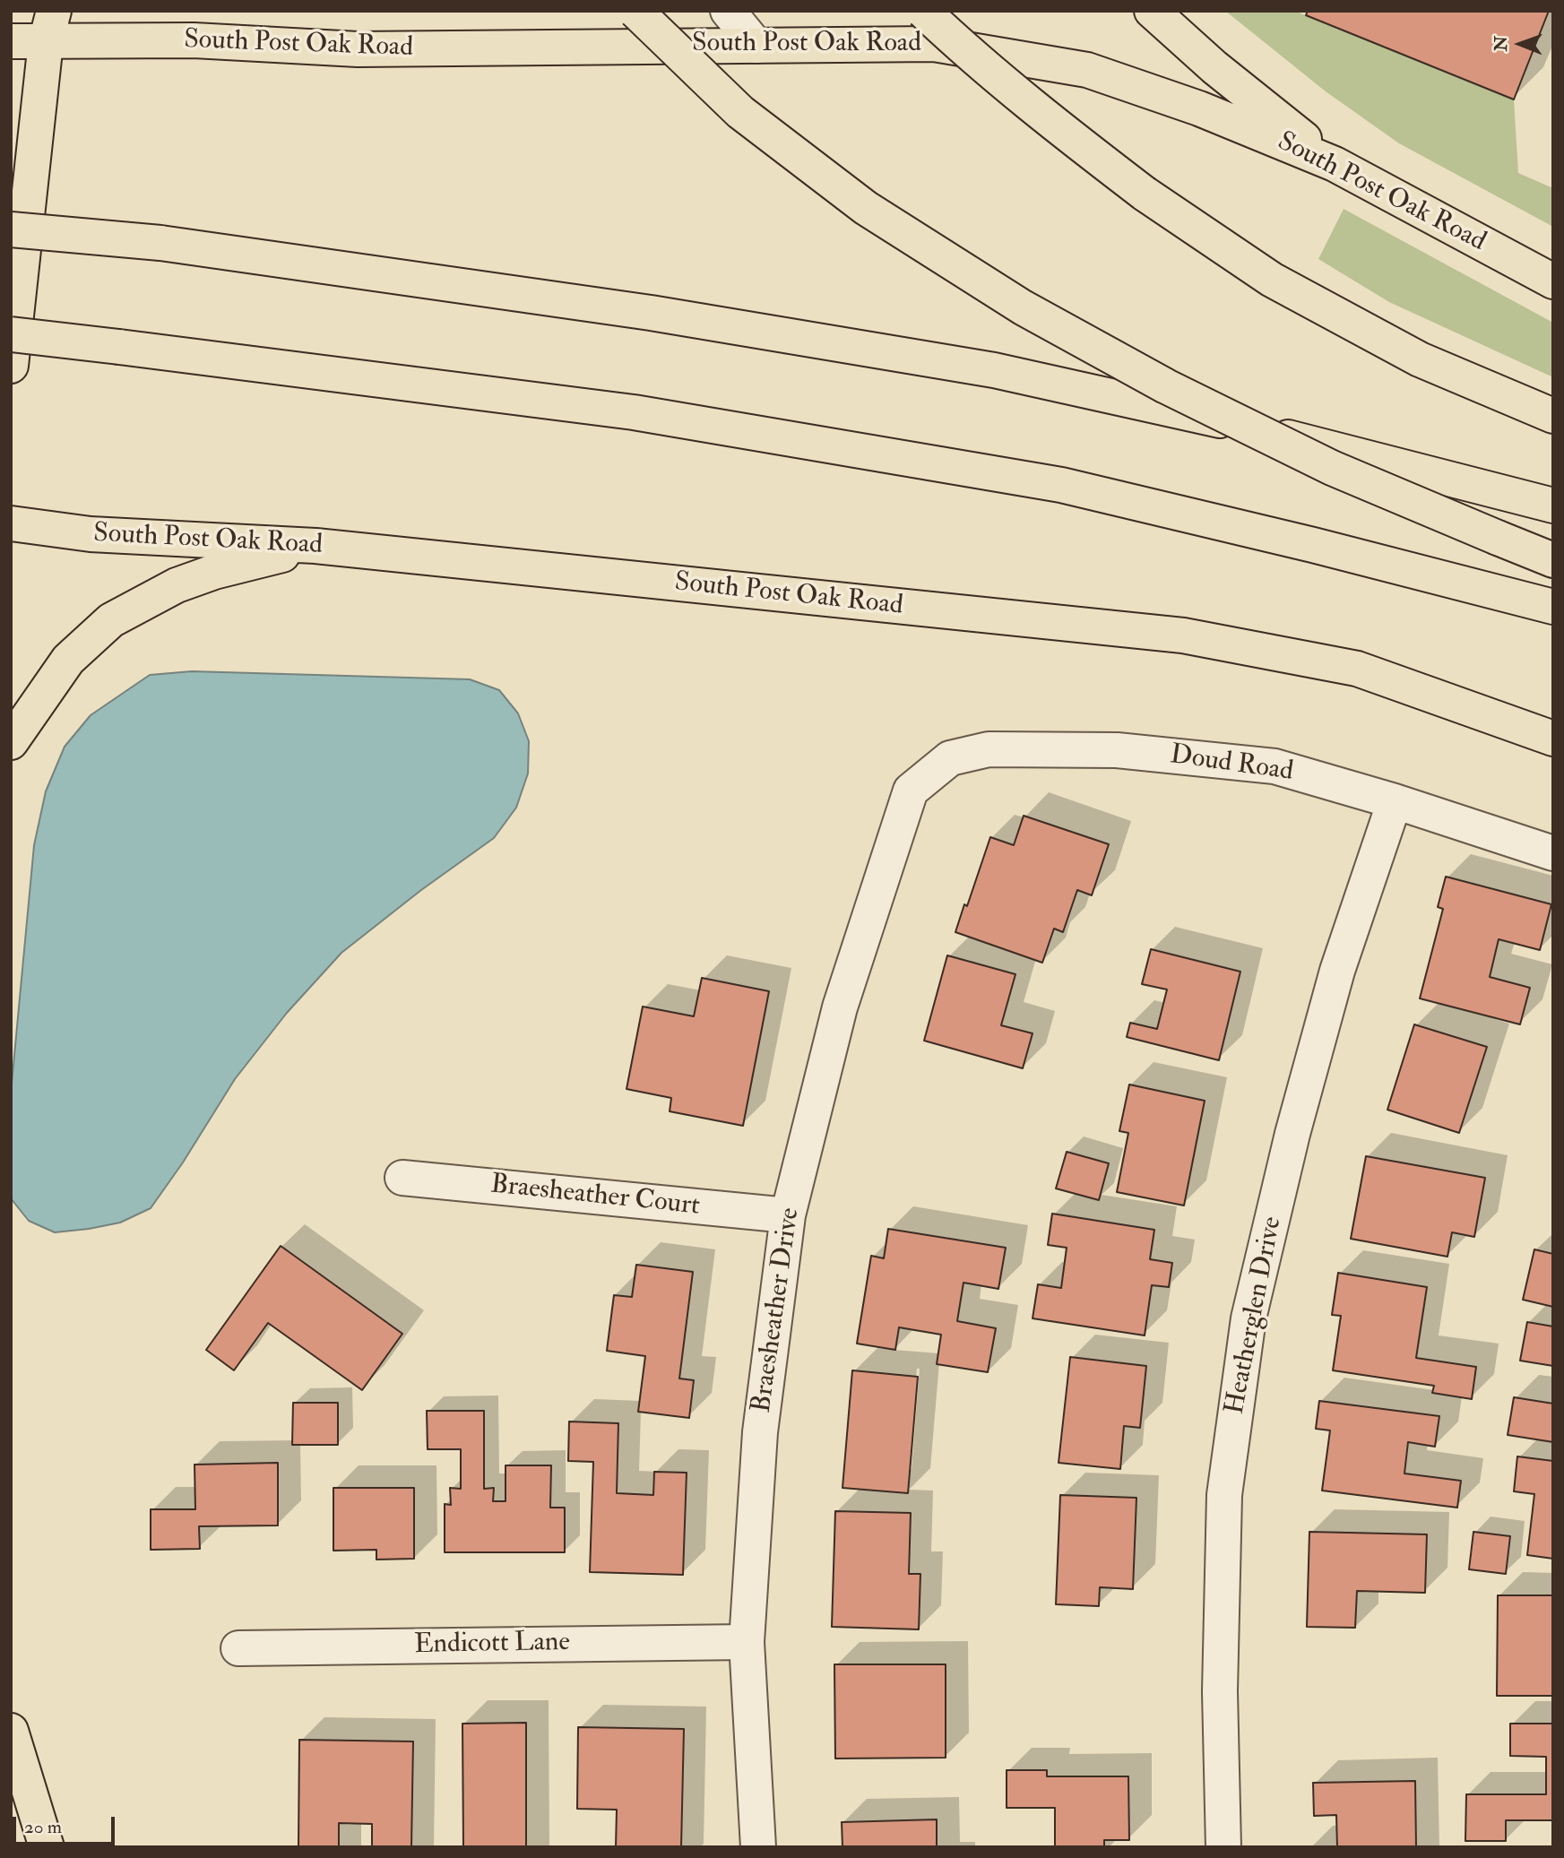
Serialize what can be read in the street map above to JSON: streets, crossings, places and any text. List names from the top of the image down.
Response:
{
  "streets": {
    "main road": ["South Post Oak Road"],
    "street": [
      "Doud Road",
      "Braesheather Court",
      "Braesheather Drive",
      "Heatherglen Drive",
      "Endicott Lane"
    ]
  },
  "crossings": [
    ["Doud Road", "Braesheather Drive"],
    ["Doud Road", "Heatherglen Drive"],
    ["Braesheather Court", "Braesheather Drive"],
    ["Braesheather Drive", "Endicott Lane"]
  ],
  "scale_bar": "20 m",
  "north": "left"
}
